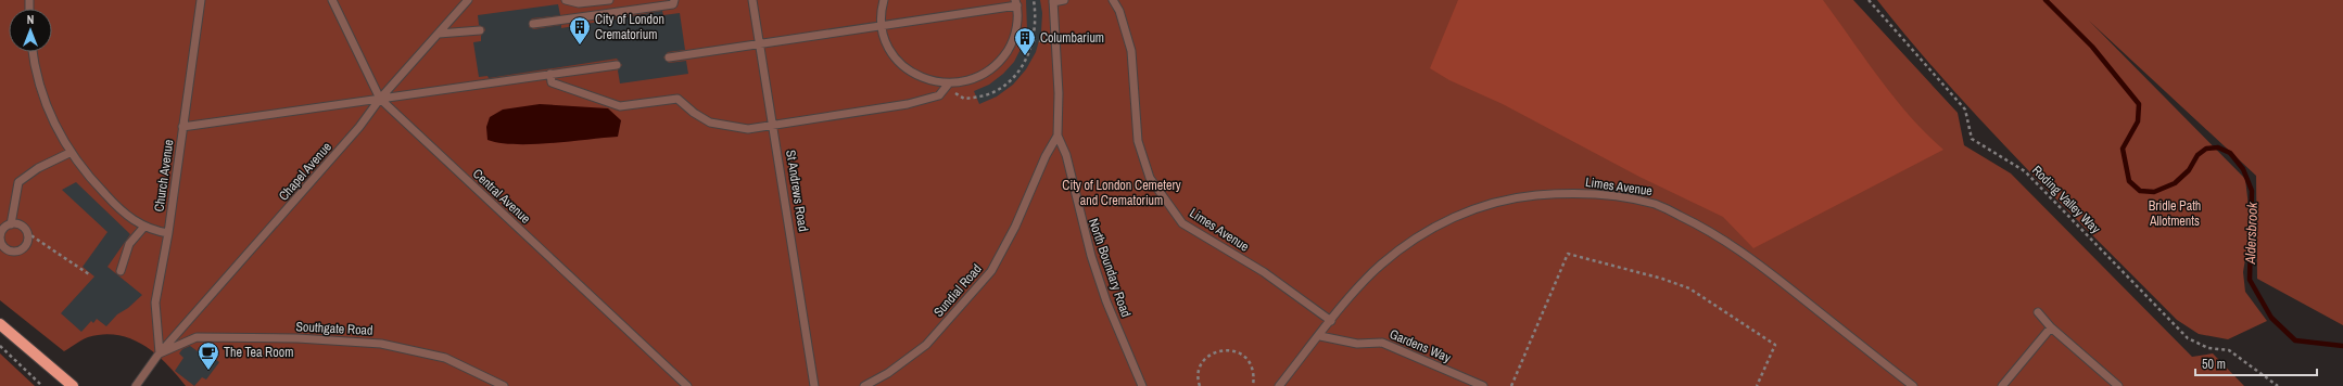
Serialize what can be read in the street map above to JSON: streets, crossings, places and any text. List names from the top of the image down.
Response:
{
  "streets": {
    "lane": [
      "Chapel Avenue",
      "Church Avenue",
      "Limes Avenue",
      "St Andrews Road",
      "Central Avenue",
      "North Boundary Road",
      "Sundial Road",
      "Southgate Road",
      "Gardens Way"
    ],
    "path": ["Roding Valley Way"]
  },
  "crossings": [
    ["Chapel Avenue", "Church Avenue"],
    ["Chapel Avenue", "Central Avenue"],
    ["Chapel Avenue", "Southgate Road"],
    ["Church Avenue", "Southgate Road"],
    ["North Boundary Road", "Sundial Road"]
  ],
  "water": ["Aldersbrook"],
  "parks": ["City of London Cemetery and Crematorium", "Bridle Path Allotments"],
  "places": {
    "building": ["City of London Crematorium", "Columbarium"],
    "cafe": ["The Tea Room"]
  },
  "scale_bar": "50 m",
  "north": "top"
}
